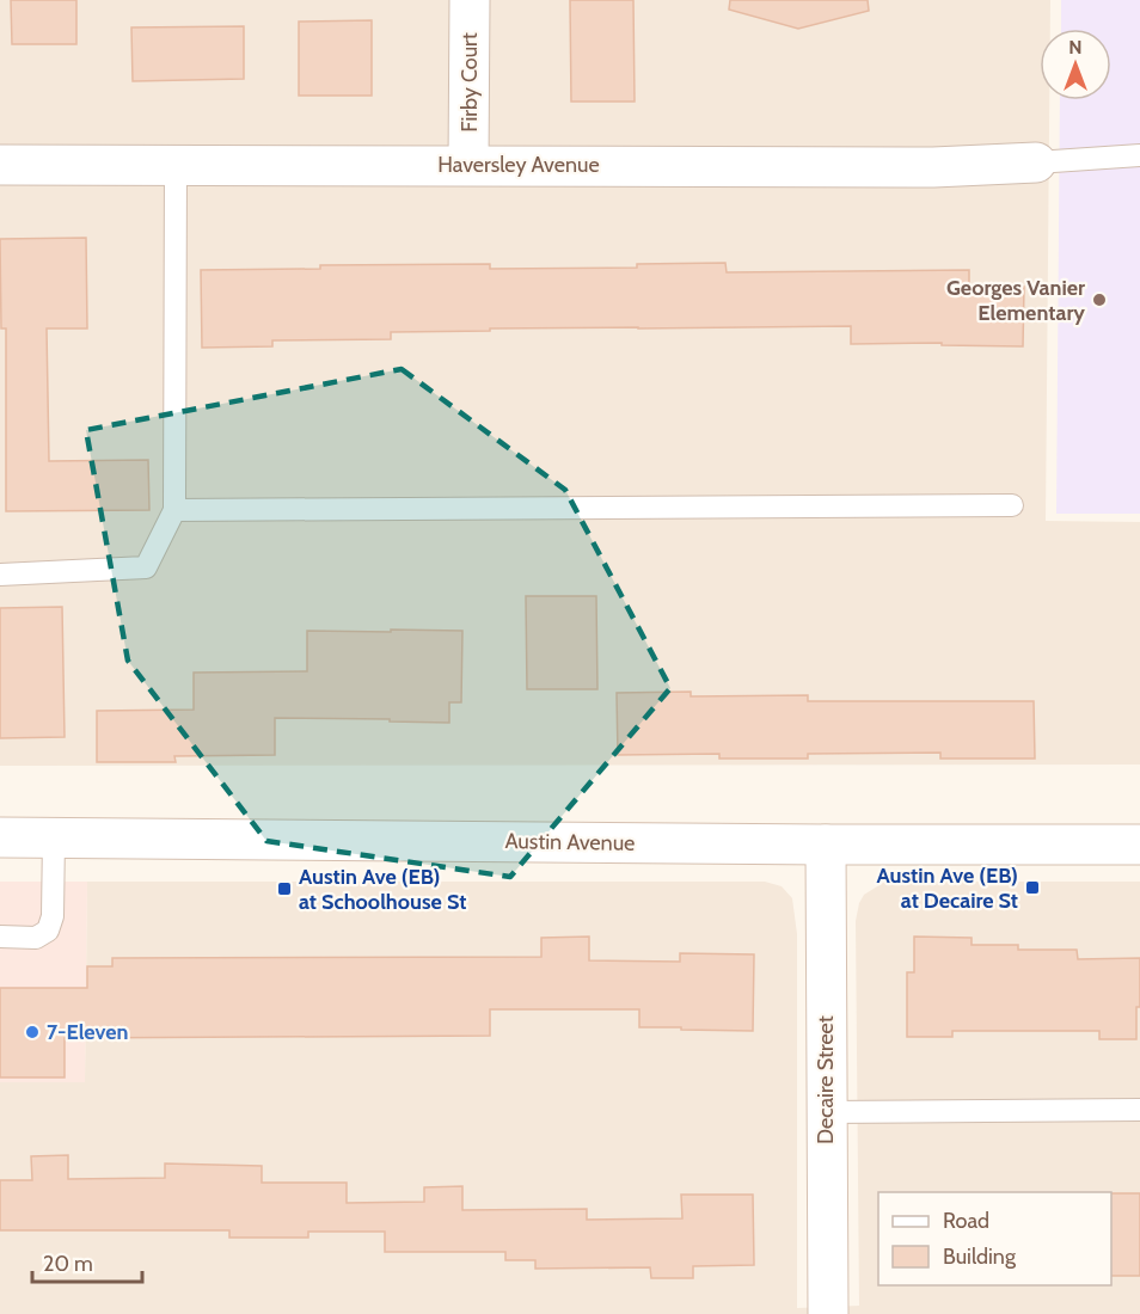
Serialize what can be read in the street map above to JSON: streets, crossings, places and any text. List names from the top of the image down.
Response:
{
  "streets": {
    "street": [
      "Firby Court",
      "Haversley Avenue",
      "Austin Avenue",
      "Decaire Street"
    ]
  },
  "crossings": [
    ["Firby Court", "Haversley Avenue"],
    ["Austin Avenue", "Decaire Street"]
  ],
  "places": {
    "other": ["Georges Vanier Elementary", "7-Eleven"],
    "transit": ["Austin Ave (EB) at Decaire St", "Austin Ave (EB) at Schoolhouse St"]
  },
  "legend": ["Road", "Building"],
  "scale_bar": "20 m",
  "north": "top"
}
